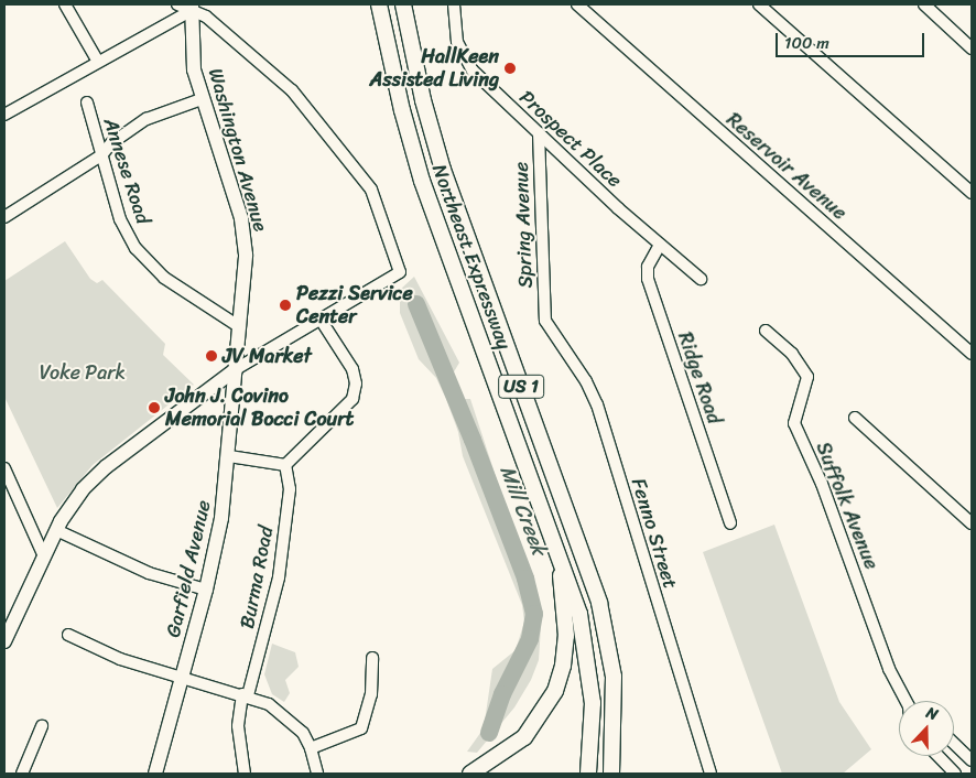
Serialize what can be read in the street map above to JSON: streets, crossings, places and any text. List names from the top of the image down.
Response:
{
  "streets": {
    "highway": ["Northeast Expressway", "US 1"],
    "main road": ["Washington Avenue", "Garfield Avenue"],
    "street": [
      "Prospect Place",
      "Reservoir Avenue",
      "Annese Road",
      "Spring Avenue",
      "Ridge Road",
      "Suffolk Avenue",
      "Fenno Street",
      "Burma Road"
    ]
  },
  "crossings": [
    ["Prospect Place", "Spring Avenue"],
    ["Prospect Place", "Ridge Road"],
    ["Washington Avenue", "Annese Road"],
    ["Washington Avenue", "Garfield Avenue"],
    ["Spring Avenue", "Fenno Street"]
  ],
  "water": ["Mill Creek"],
  "parks": ["Voke Park"],
  "places": [
    "HallKeen Assisted Living",
    "Pezzi Service Center",
    "JV Market",
    "John J. Covino Memorial Bocci Court"
  ],
  "scale_bar": "100 m",
  "north": "top"
}
